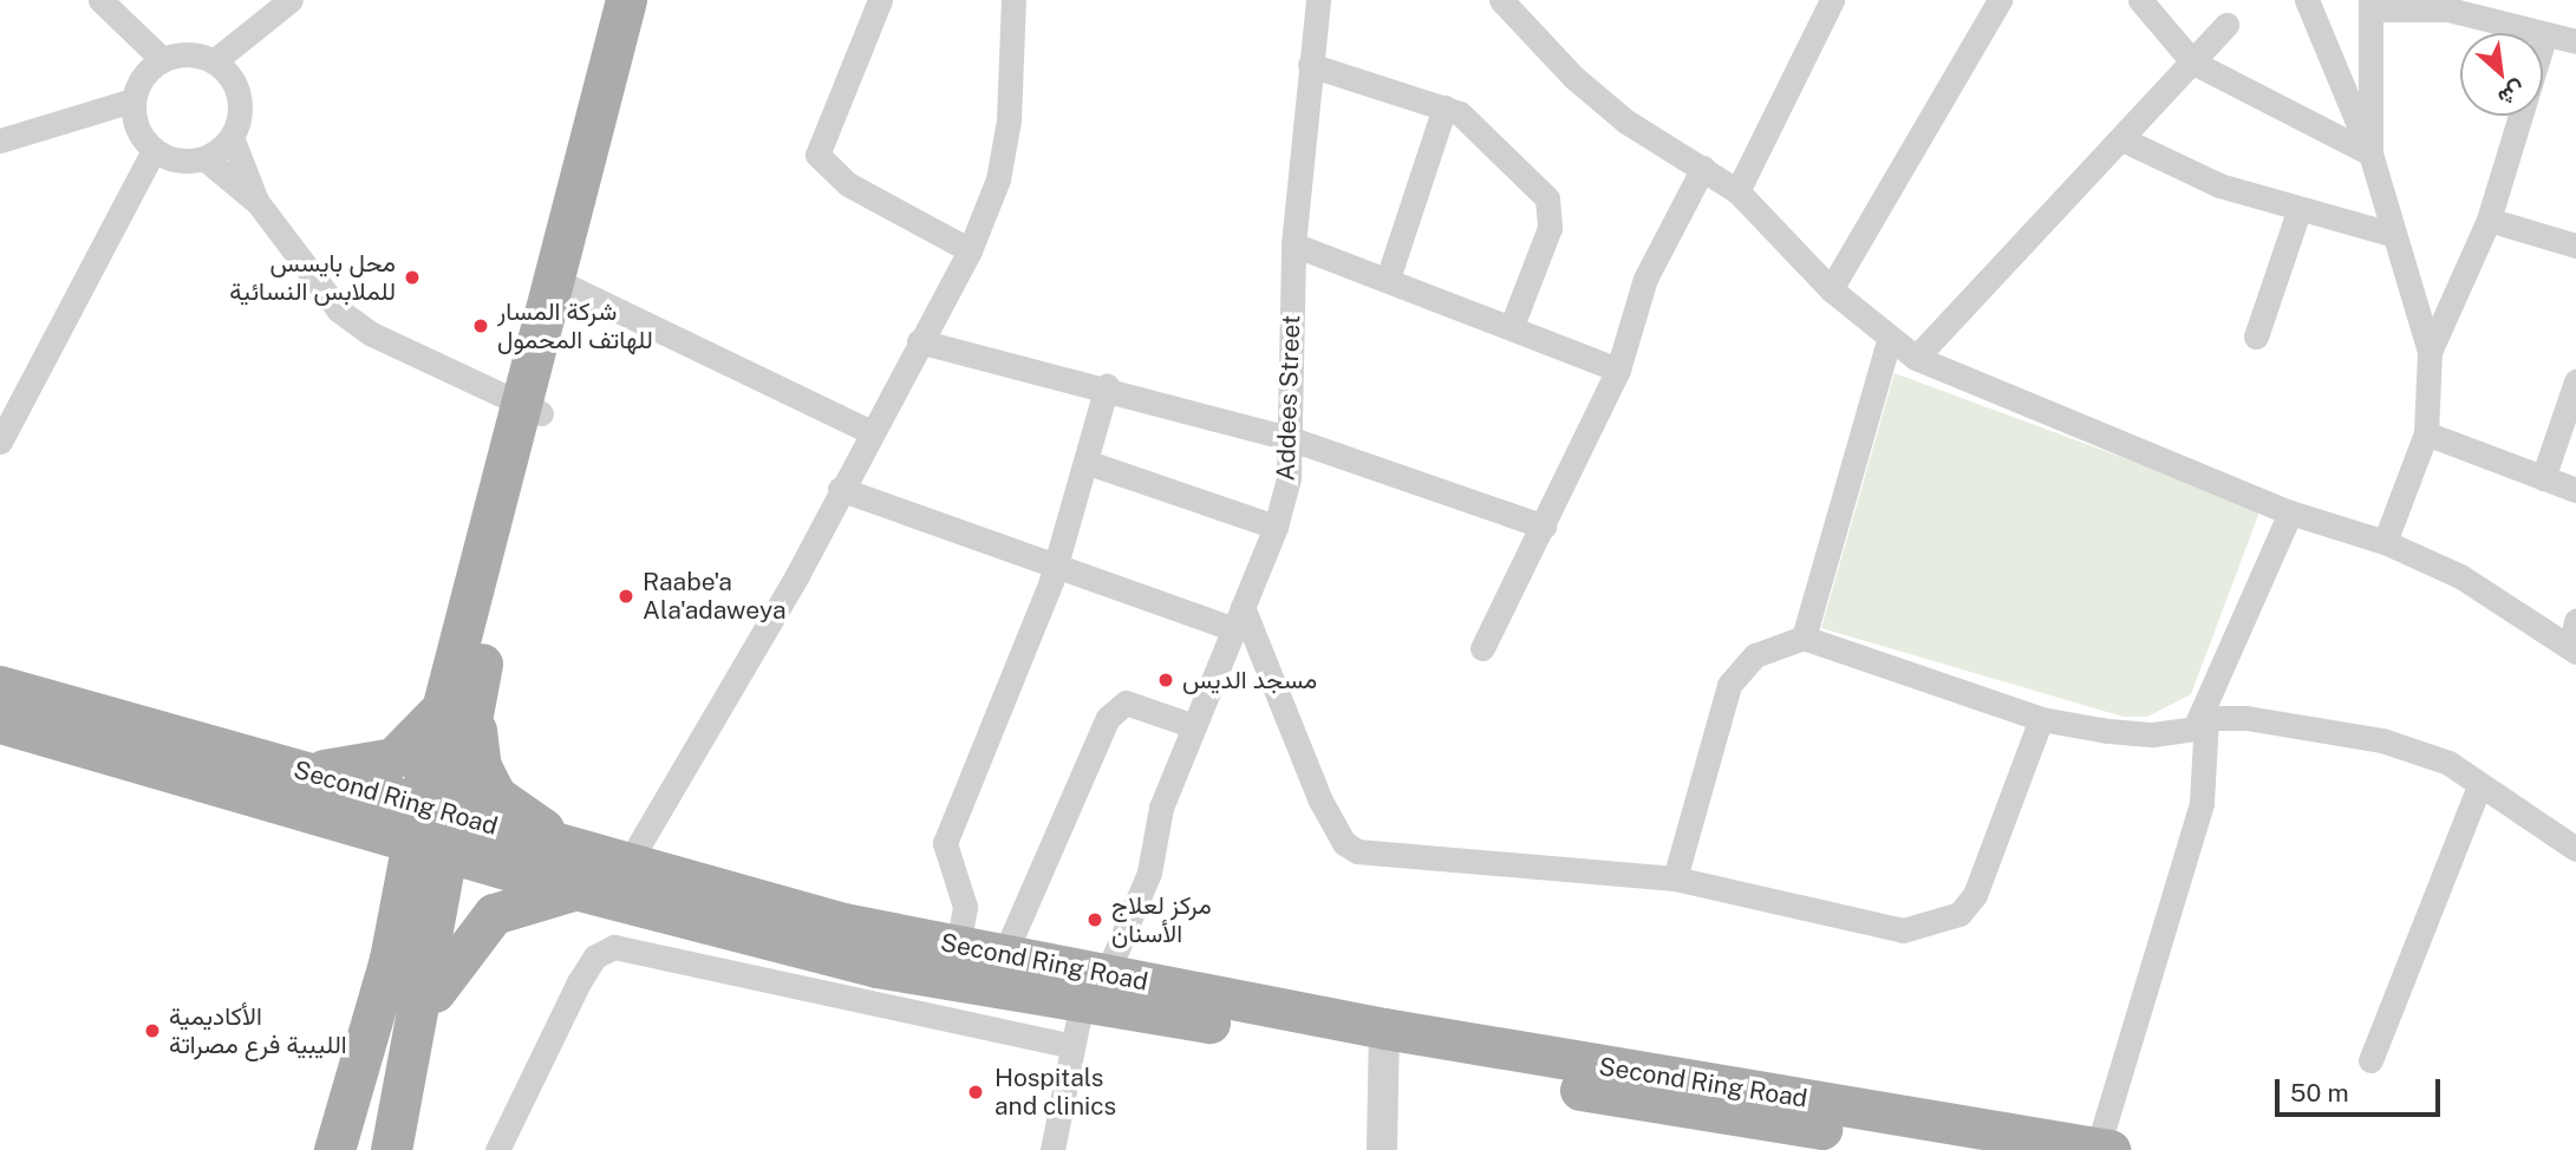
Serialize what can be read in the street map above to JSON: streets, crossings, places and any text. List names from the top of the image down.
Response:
{
  "streets": {
    "main road": ["Second Ring Road"],
    "street": ["Addees Street"]
  },
  "crossings": [
    ["Addees Street", "Second Ring Road"]
  ],
  "places": [
    "محل بايسس للملابس النسائية",
    "شركة المسار للهاتف المحمول",
    "Raabe'a Ala'adaweya",
    "مسجد الديس",
    "مركز لعلاج الأسنان",
    "الأكاديمية الليبية فرع مصراتة",
    "Hospitals and clinics"
  ],
  "scale_bar": "50 m",
  "north": "bottom right"
}
